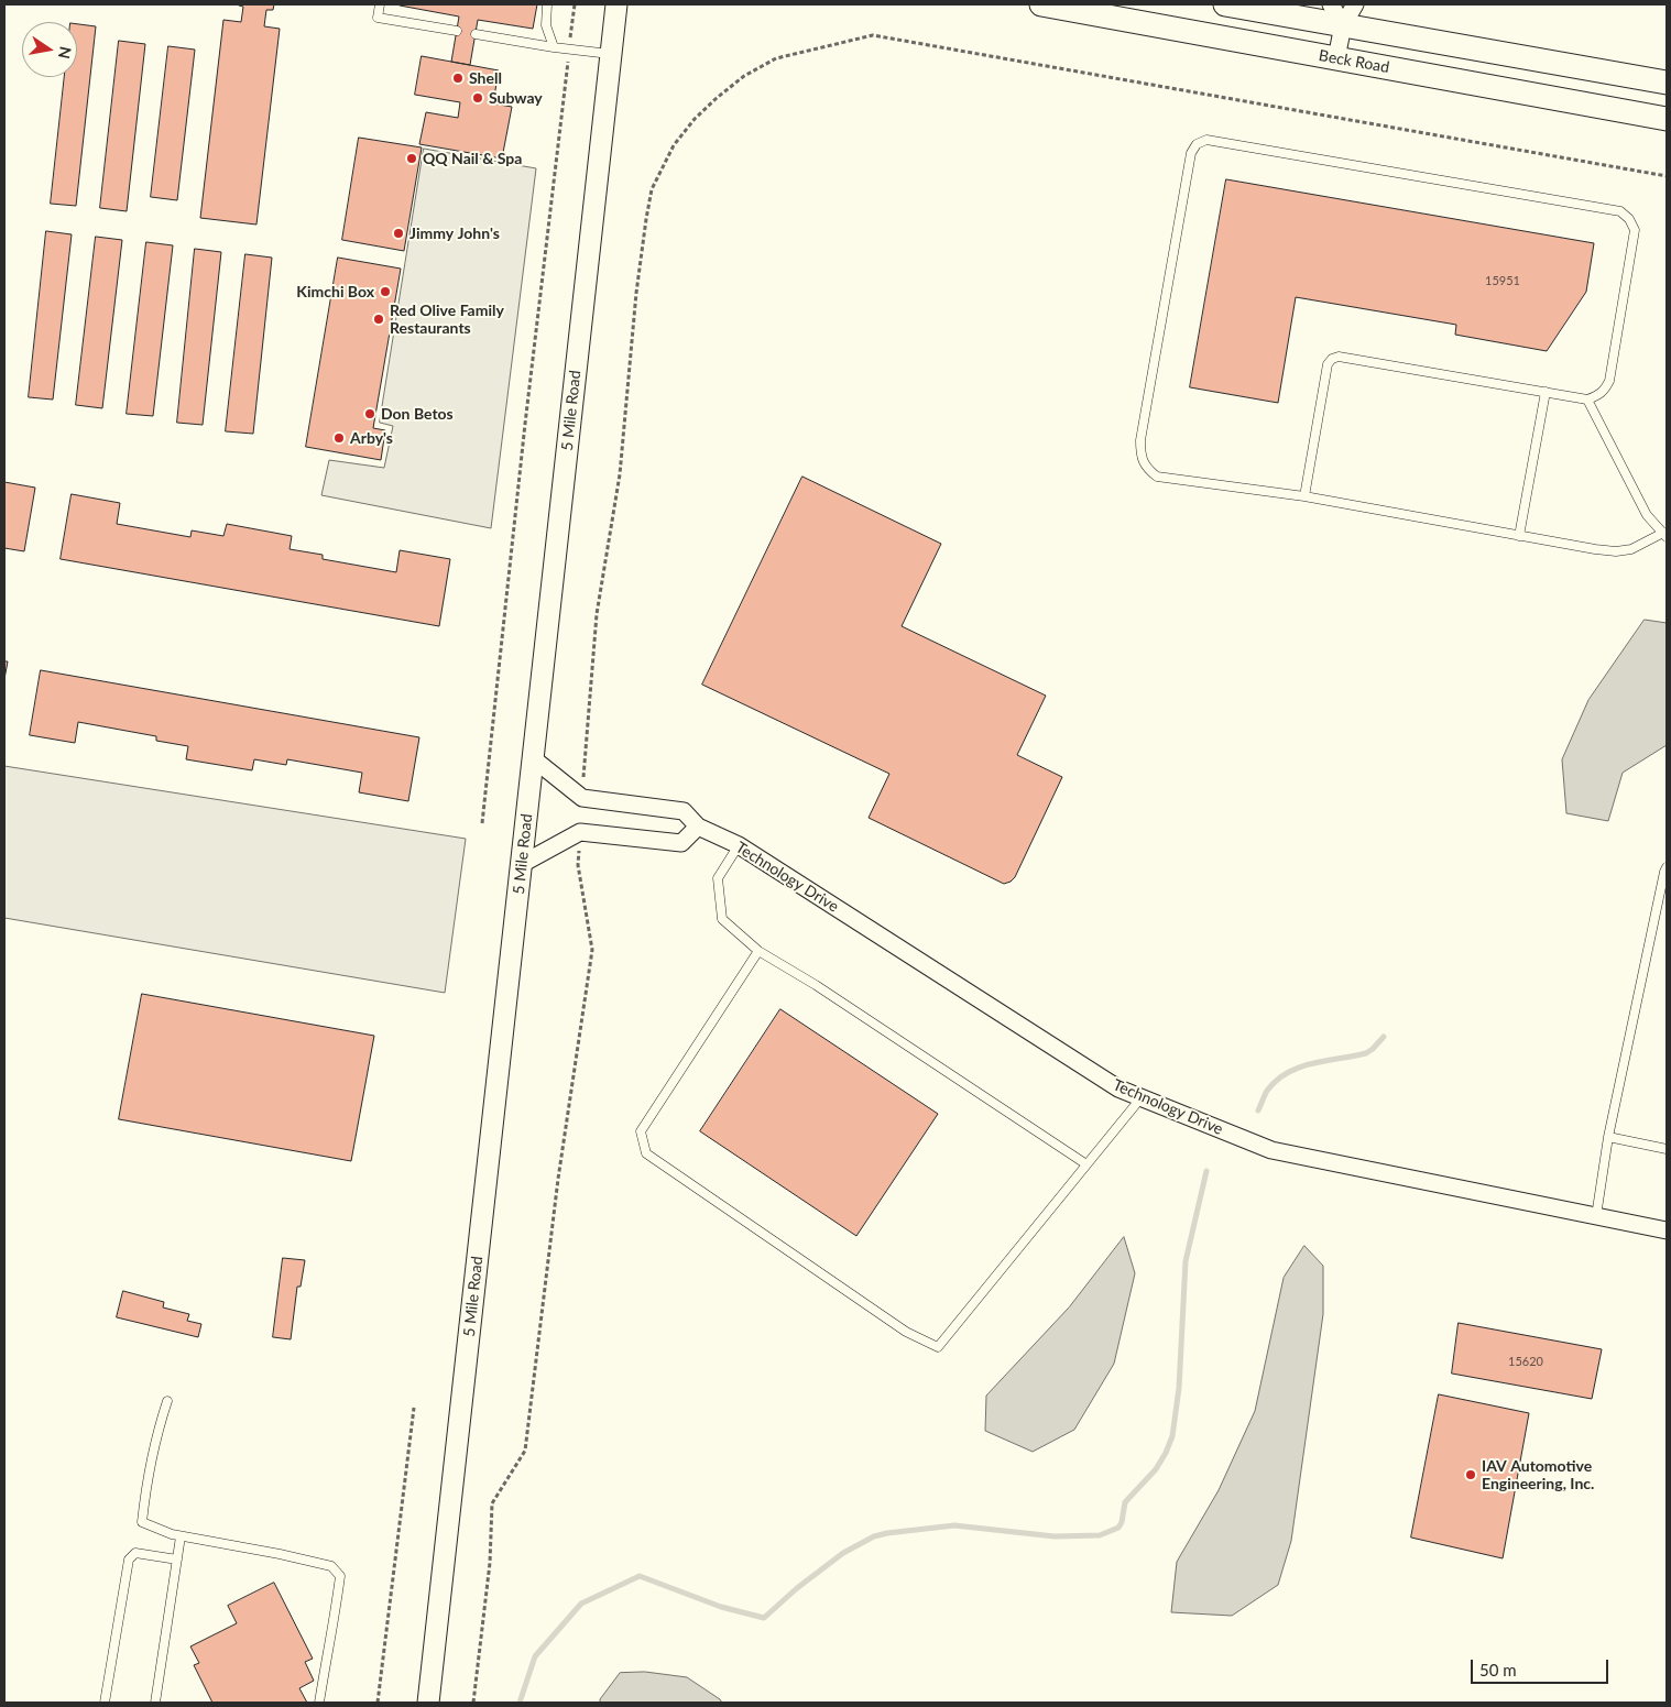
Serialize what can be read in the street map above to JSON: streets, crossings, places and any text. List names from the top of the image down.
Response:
{
  "streets": {
    "main road": ["Beck Road"],
    "street": ["5 Mile Road", "Technology Drive"]
  },
  "places": [
    "Shell",
    "Subway",
    "QQ Nail & Spa",
    "Jimmy John's",
    "Kimchi Box",
    "Red Olive Family Restaurants",
    "Don Betos",
    "Arby's",
    "IAV Automotive Engineering, Inc."
  ],
  "house_numbers": ["15951", "15620"],
  "scale_bar": "50 m",
  "north": "right"
}
